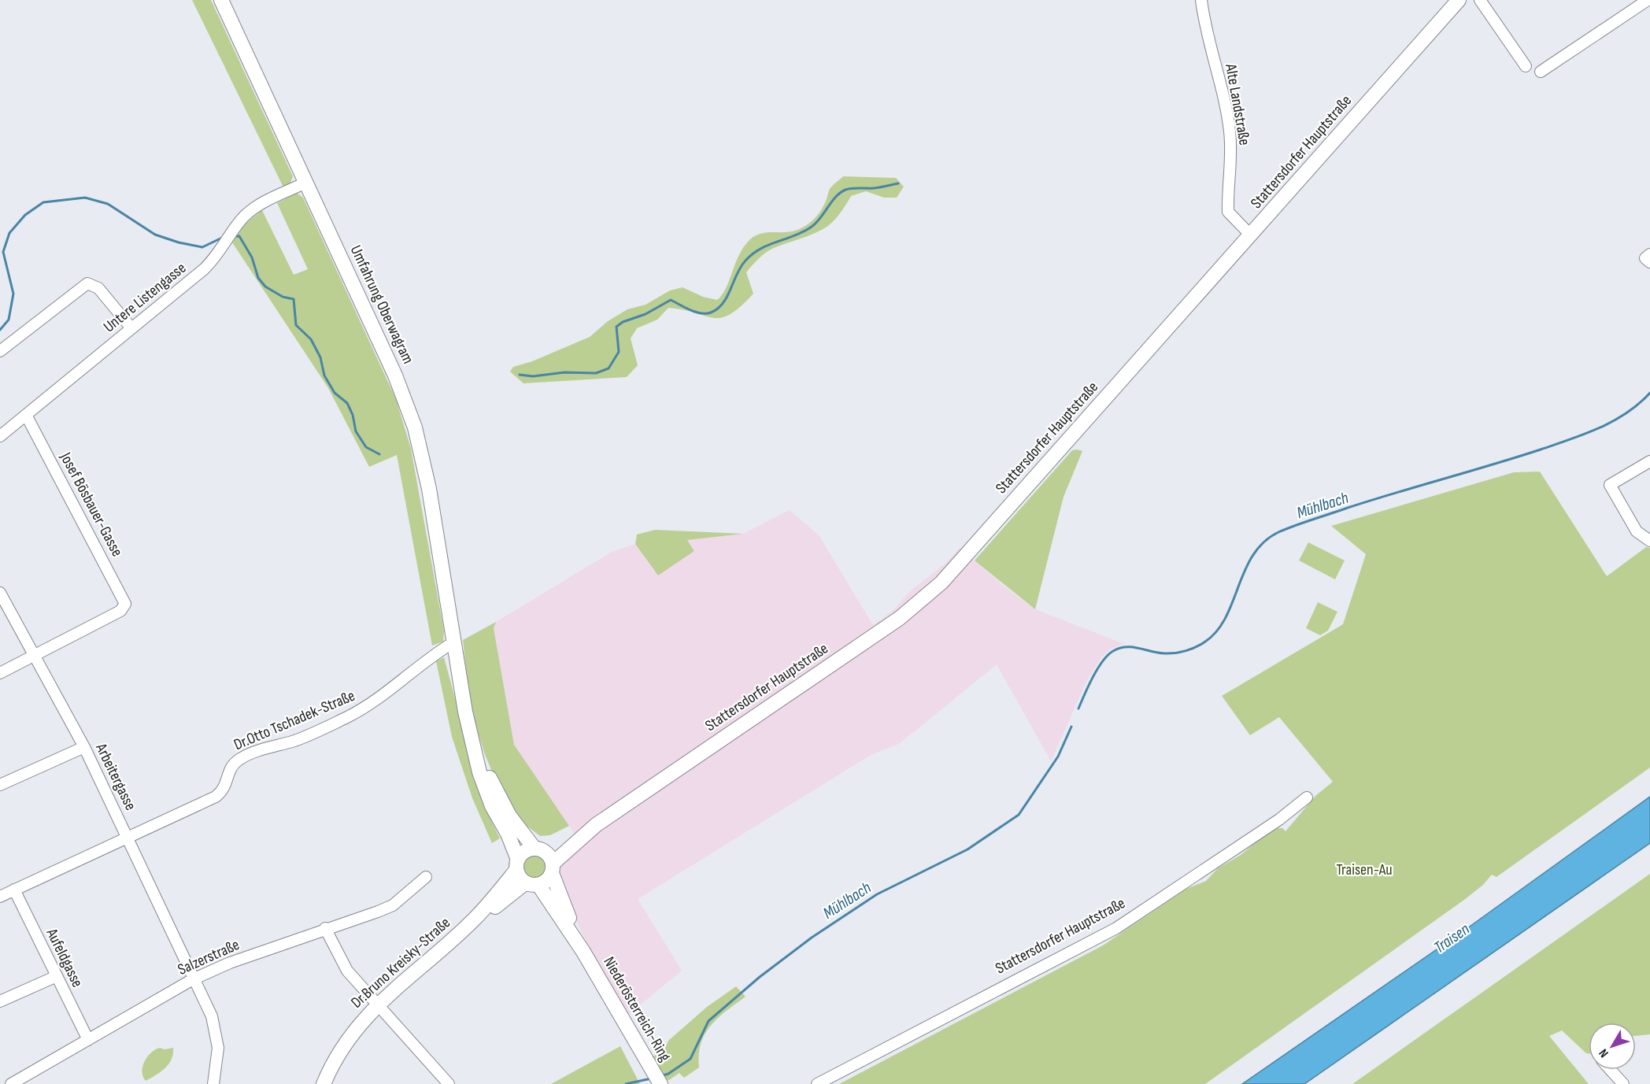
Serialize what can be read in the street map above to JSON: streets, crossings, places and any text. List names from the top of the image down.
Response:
{
  "streets": {
    "main road": [
      "Stattersdorfer Hauptstraße",
      "Umfahrung Oberwagram",
      "Dr.Bruno Kreisky-Straße",
      "Niederösterreich-Ring"
    ],
    "street": [
      "Alte Landstraße",
      "Untere Listengasse",
      "Josef Bösbauer-Gasse",
      "Dr.Otto Tschadek-Straße",
      "Arbeitergasse",
      "Salzerstraße",
      "Aufeldgasse"
    ]
  },
  "crossings": [
    ["Alte Landstraße", "Stattersdorfer Hauptstraße"],
    ["Stattersdorfer Hauptstraße", "Dr.Bruno Kreisky-Straße"],
    ["Stattersdorfer Hauptstraße", "Niederösterreich-Ring"],
    ["Untere Listengasse", "Umfahrung Oberwagram"],
    ["Untere Listengasse", "Josef Bösbauer-Gasse"],
    ["Umfahrung Oberwagram", "Dr.Otto Tschadek-Straße"],
    ["Josef Bösbauer-Gasse", "Arbeitergasse"],
    ["Dr.Otto Tschadek-Straße", "Arbeitergasse"],
    ["Dr.Otto Tschadek-Straße", "Aufeldgasse"],
    ["Arbeitergasse", "Salzerstraße"],
    ["Salzerstraße", "Aufeldgasse"],
    ["Dr.Bruno Kreisky-Straße", "Niederösterreich-Ring"]
  ],
  "water": ["Mühlbach", "Traisen"],
  "parks": ["Traisen-Au"],
  "north": "bottom left"
}
